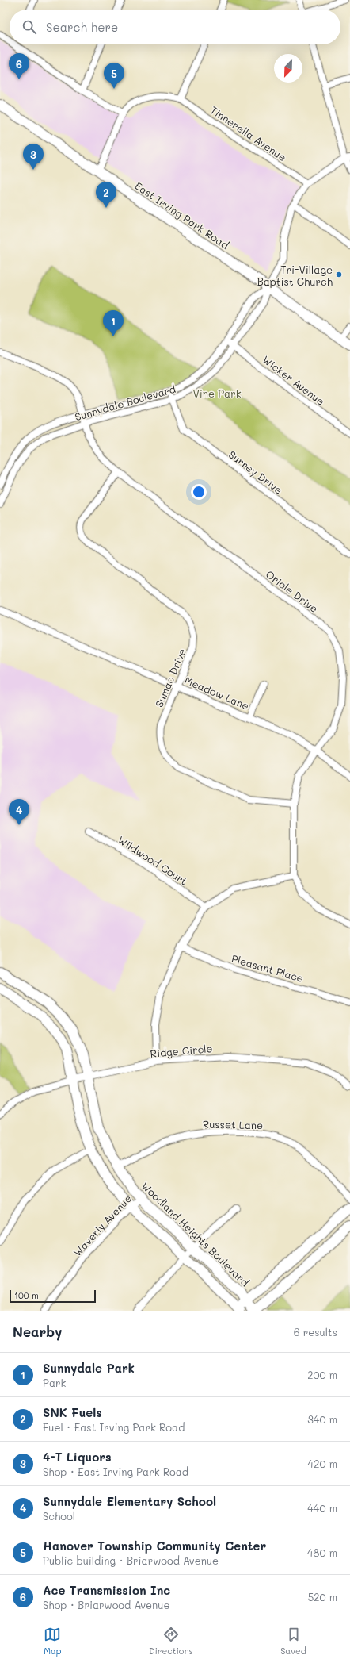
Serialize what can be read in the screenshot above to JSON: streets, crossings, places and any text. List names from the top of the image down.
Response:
{
  "streets": {
    "street": [
      "Tinnerella Avenue",
      "East Irving Park Road",
      "Wicker Avenue",
      "Sunnydale Boulevard",
      "Surrey Drive",
      "Oriole Drive",
      "Sumac Drive",
      "Meadow Lane",
      "Wildwood Court",
      "Pleasant Place",
      "Ridge Circle",
      "Russet Lane",
      "Waverly Avenue",
      "Woodland Heights Boulevard"
    ]
  },
  "crossings": [
    ["East Irving Park Road", "Sunnydale Boulevard"],
    ["Wicker Avenue", "Sunnydale Boulevard"],
    ["Sunnydale Boulevard", "Surrey Drive"],
    ["Sunnydale Boulevard", "Oriole Drive"],
    ["Oriole Drive", "Sumac Drive"],
    ["Oriole Drive", "Meadow Lane"],
    ["Sumac Drive", "Meadow Lane"],
    ["Ridge Circle", "Woodland Heights Boulevard"],
    ["Russet Lane", "Woodland Heights Boulevard"],
    ["Waverly Avenue", "Woodland Heights Boulevard"]
  ],
  "parks": ["Vine Park"],
  "places": ["Tri-Village Baptist Church"],
  "scale_bar": "100 m",
  "north": "bottom left",
  "page": {
    "search": "Search here",
    "pins": [
      "6",
      "5",
      "3",
      "2",
      "1",
      "4"
    ],
    "scale": "100 m",
    "heading": ["Nearby", "6 results"],
    "list": [
      {
        "mark": "1",
        "name": "Sunnydale Park",
        "note": "Park",
        "value": "200 m"
      },
      {
        "mark": "2",
        "name": "SNK Fuels",
        "note": "Fuel · East Irving Park Road",
        "value": "340 m"
      },
      {
        "mark": "3",
        "name": "4-T Liquors",
        "note": "Shop · East Irving Park Road",
        "value": "420 m"
      },
      {
        "mark": "4",
        "name": "Sunnydale Elementary School",
        "note": "School",
        "value": "440 m"
      },
      {
        "mark": "5",
        "name": "Hanover Township Community Center",
        "note": "Public building · Briarwood Avenue",
        "value": "480 m"
      },
      {
        "mark": "6",
        "name": "Ace Transmission Inc",
        "note": "Shop · Briarwood Avenue",
        "value": "520 m"
      }
    ],
    "nav": ["Map", "Directions", "Saved"]
  }
}
